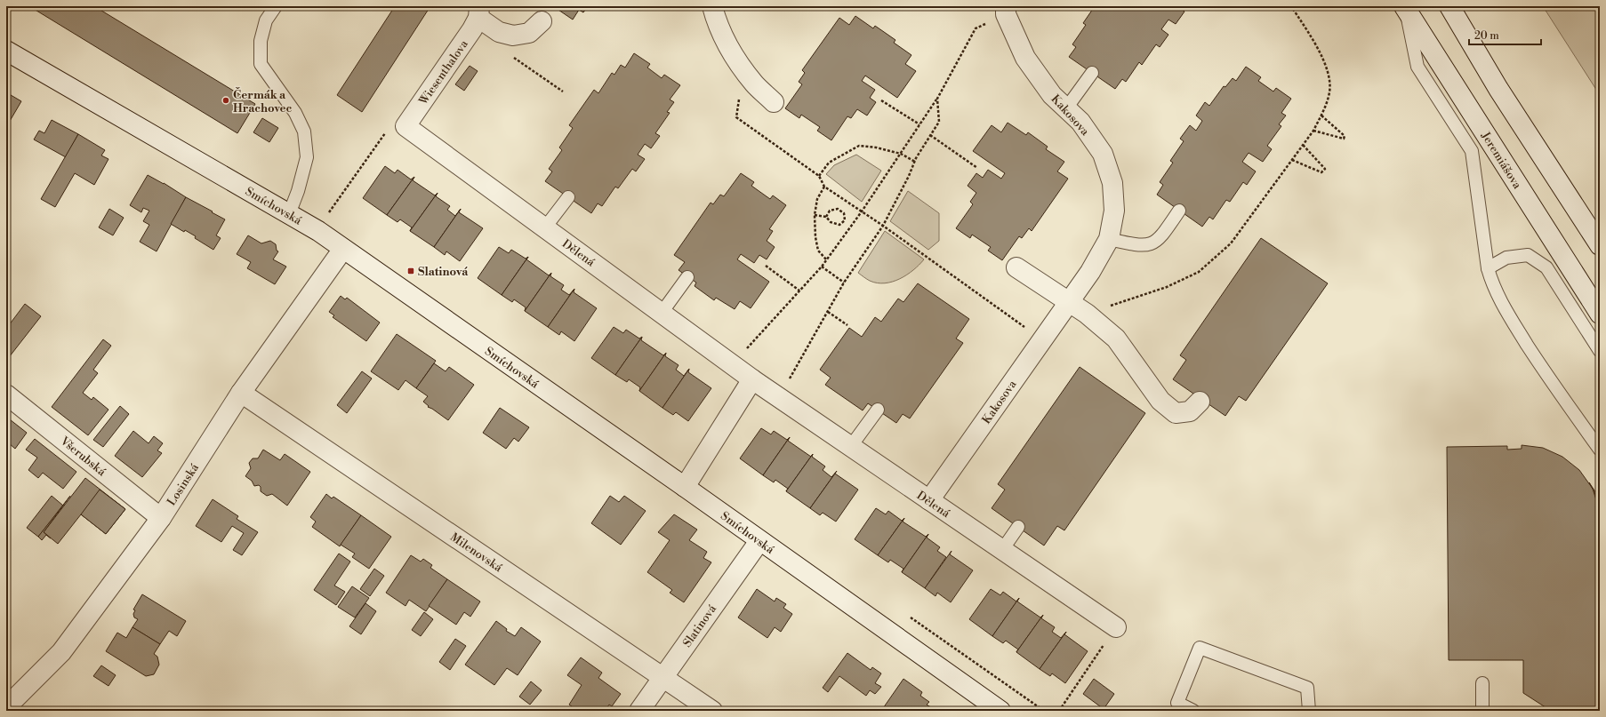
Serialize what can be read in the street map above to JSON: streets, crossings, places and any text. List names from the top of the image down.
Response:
{
  "streets": {
    "street": [
      "Wiesenthalova",
      "Kakosova",
      "Jeremiášova",
      "Smíchovská",
      "Dělená",
      "Všerubská",
      "Losinská",
      "Milenovská",
      "Slatinová"
    ]
  },
  "crossings": [
    ["Wiesenthalova", "Dělená"],
    ["Kakosova", "Dělená"],
    ["Smíchovská", "Losinská"],
    ["Smíchovská", "Slatinová"],
    ["Všerubská", "Losinská"],
    ["Losinská", "Milenovská"],
    ["Milenovská", "Slatinová"]
  ],
  "places": {
    "other": ["Čermák a Hrachovec"],
    "transit": ["Slatinová"]
  },
  "scale_bar": "20 m"
}
